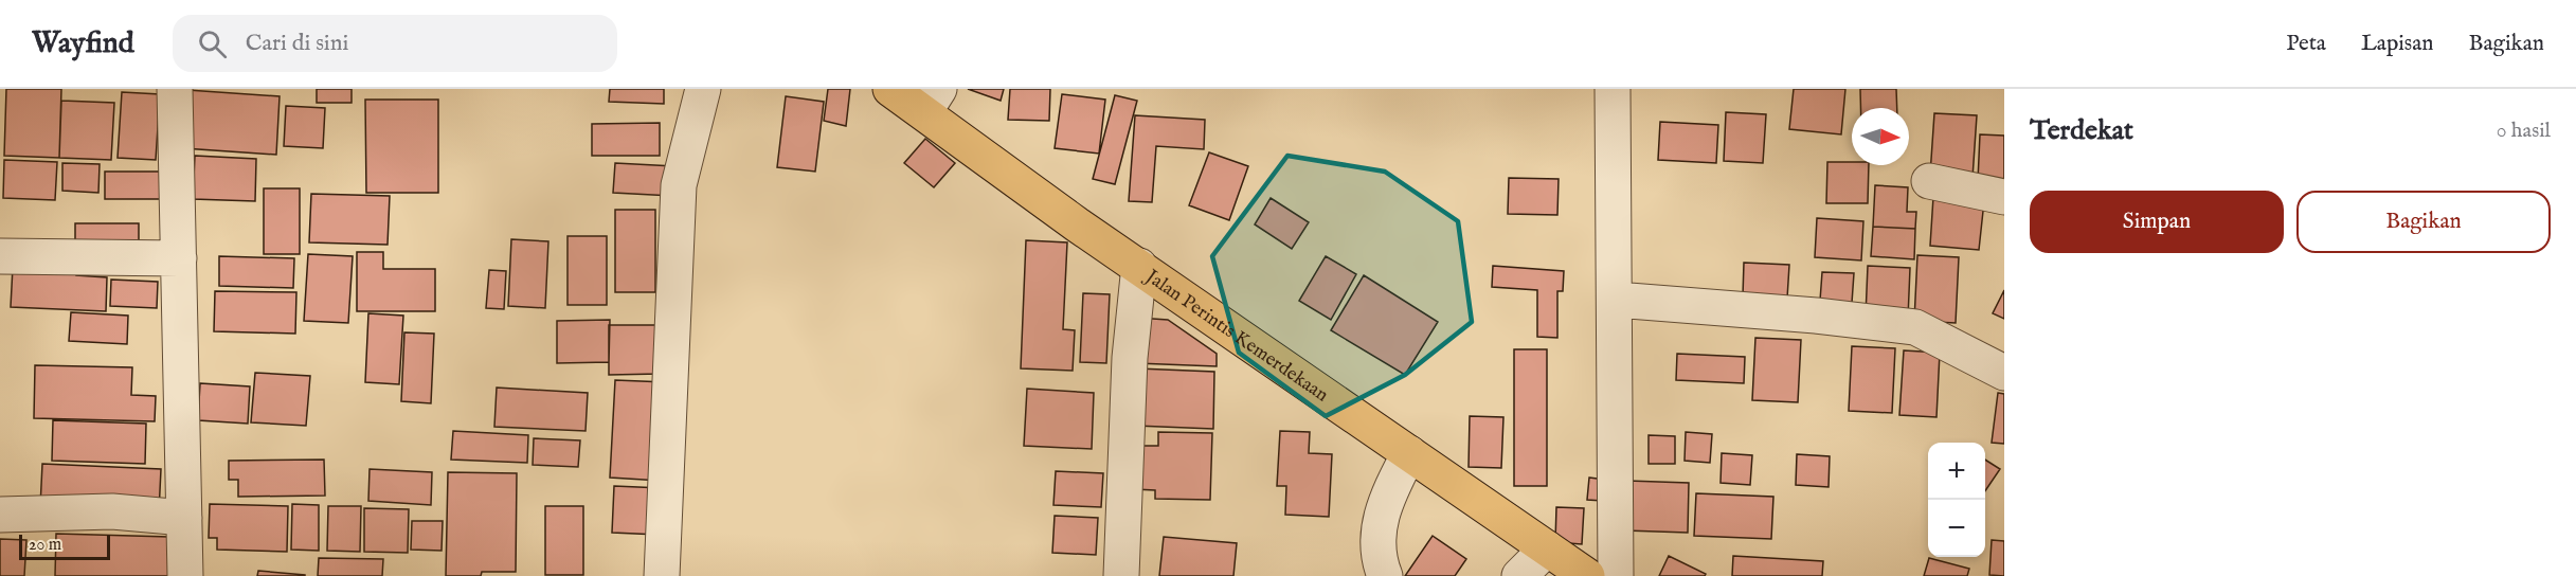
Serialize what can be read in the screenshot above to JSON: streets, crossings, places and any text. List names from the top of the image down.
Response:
{
  "streets": {
    "main road": ["Jalan Perintis Kemerdekaan"]
  },
  "scale_bar": "20 m",
  "north": "right",
  "page": {
    "header": "Wayfind",
    "search": "Cari di sini",
    "nav": ["Peta", "Lapisan", "Bagikan"],
    "heading": ["Terdekat", "0 hasil"],
    "buttons": ["Simpan", "Bagikan"],
    "map_buttons": ["+", "−"],
    "scale": "20 m"
  }
}
